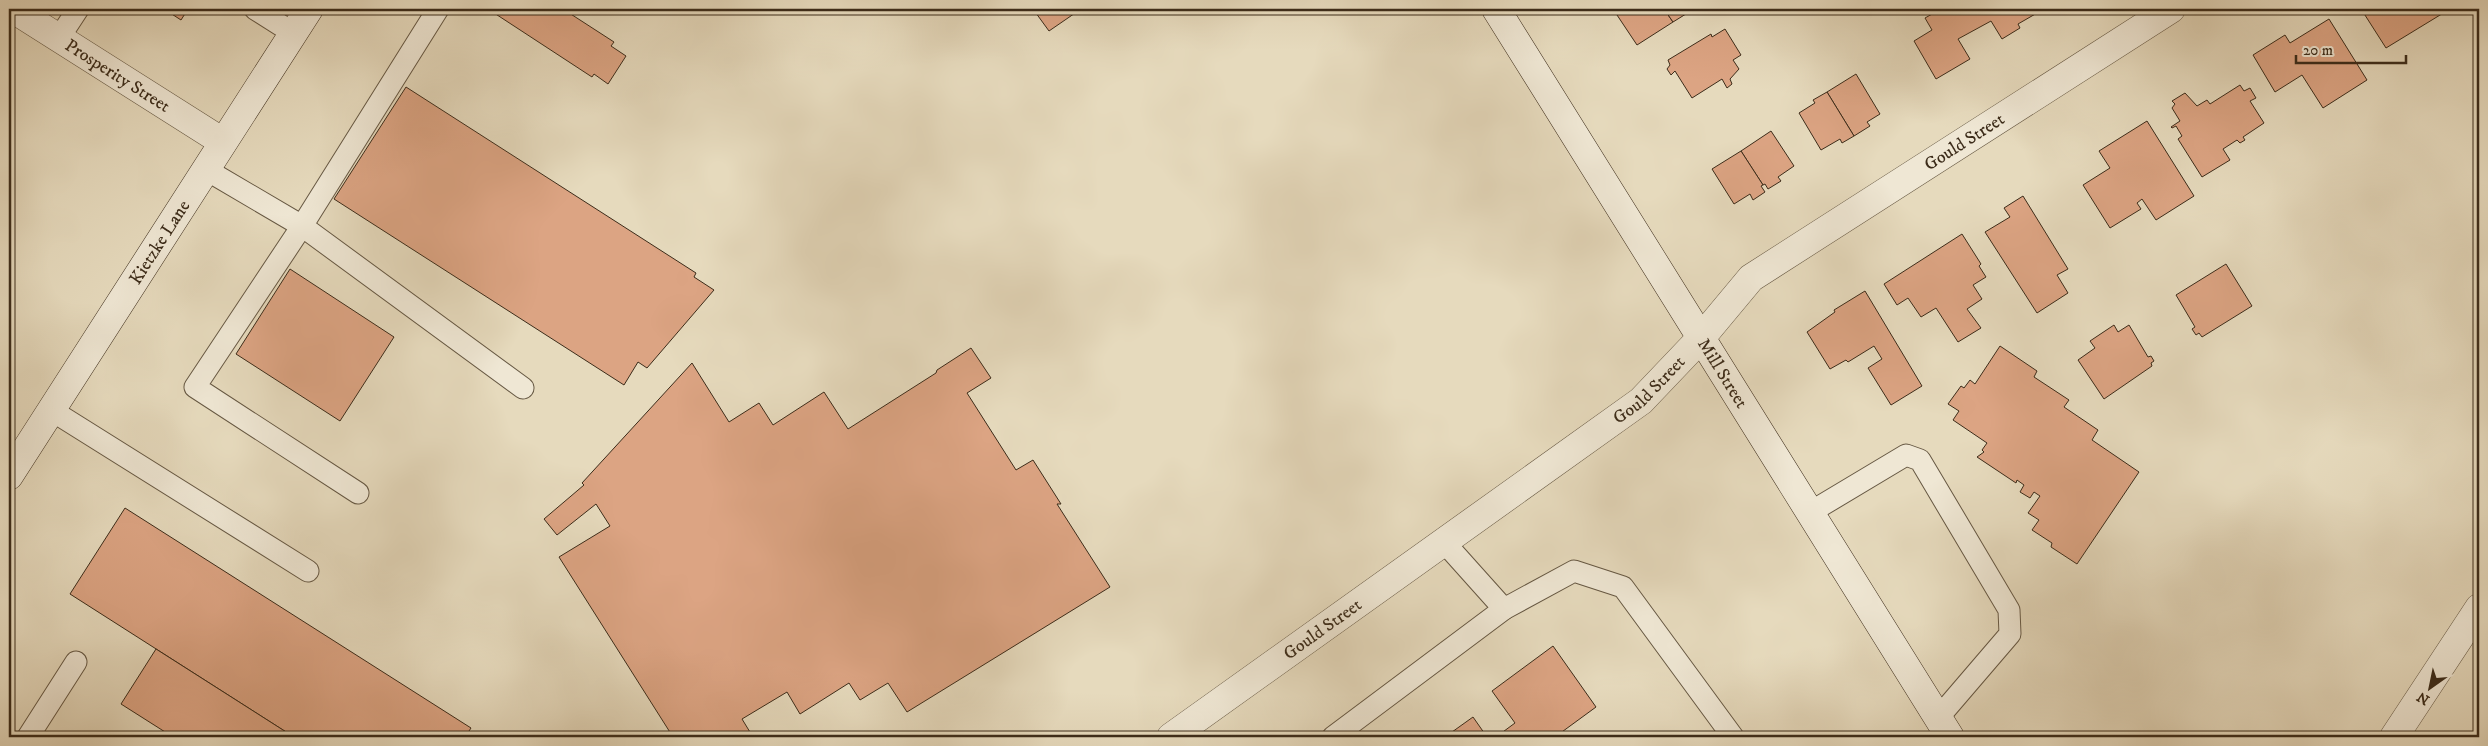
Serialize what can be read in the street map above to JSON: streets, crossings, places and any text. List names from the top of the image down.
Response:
{
  "streets": {
    "street": [
      "Prosperity Street",
      "Gould Street",
      "Kietzke Lane",
      "Mill Street"
    ]
  },
  "crossings": [
    ["Prosperity Street", "Kietzke Lane"],
    ["Gould Street", "Mill Street"]
  ],
  "scale_bar": "20 m",
  "north": "bottom left"
}
